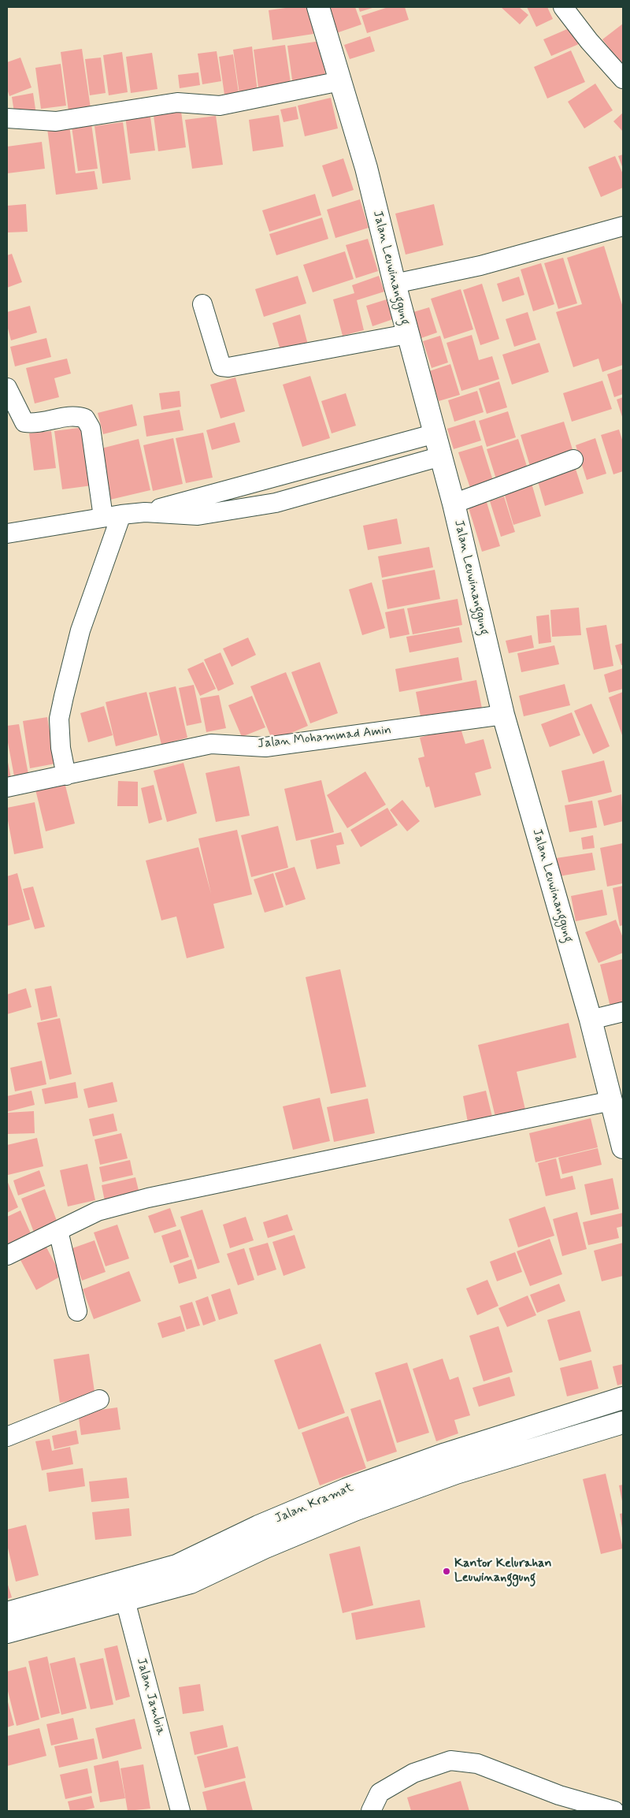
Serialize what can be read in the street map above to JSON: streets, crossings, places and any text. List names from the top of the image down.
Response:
{
  "streets": {
    "main road": ["Jalan Leuwinanggung", "Jalan Kramat"],
    "street": ["Jalan Mohammad Amin", "Jalan Jambia"]
  },
  "crossings": [
    ["Jalan Leuwinanggung", "Jalan Mohammad Amin"],
    ["Jalan Kramat", "Jalan Jambia"]
  ],
  "places": ["Kantor Kelurahan Leuwinanggung"]
}
